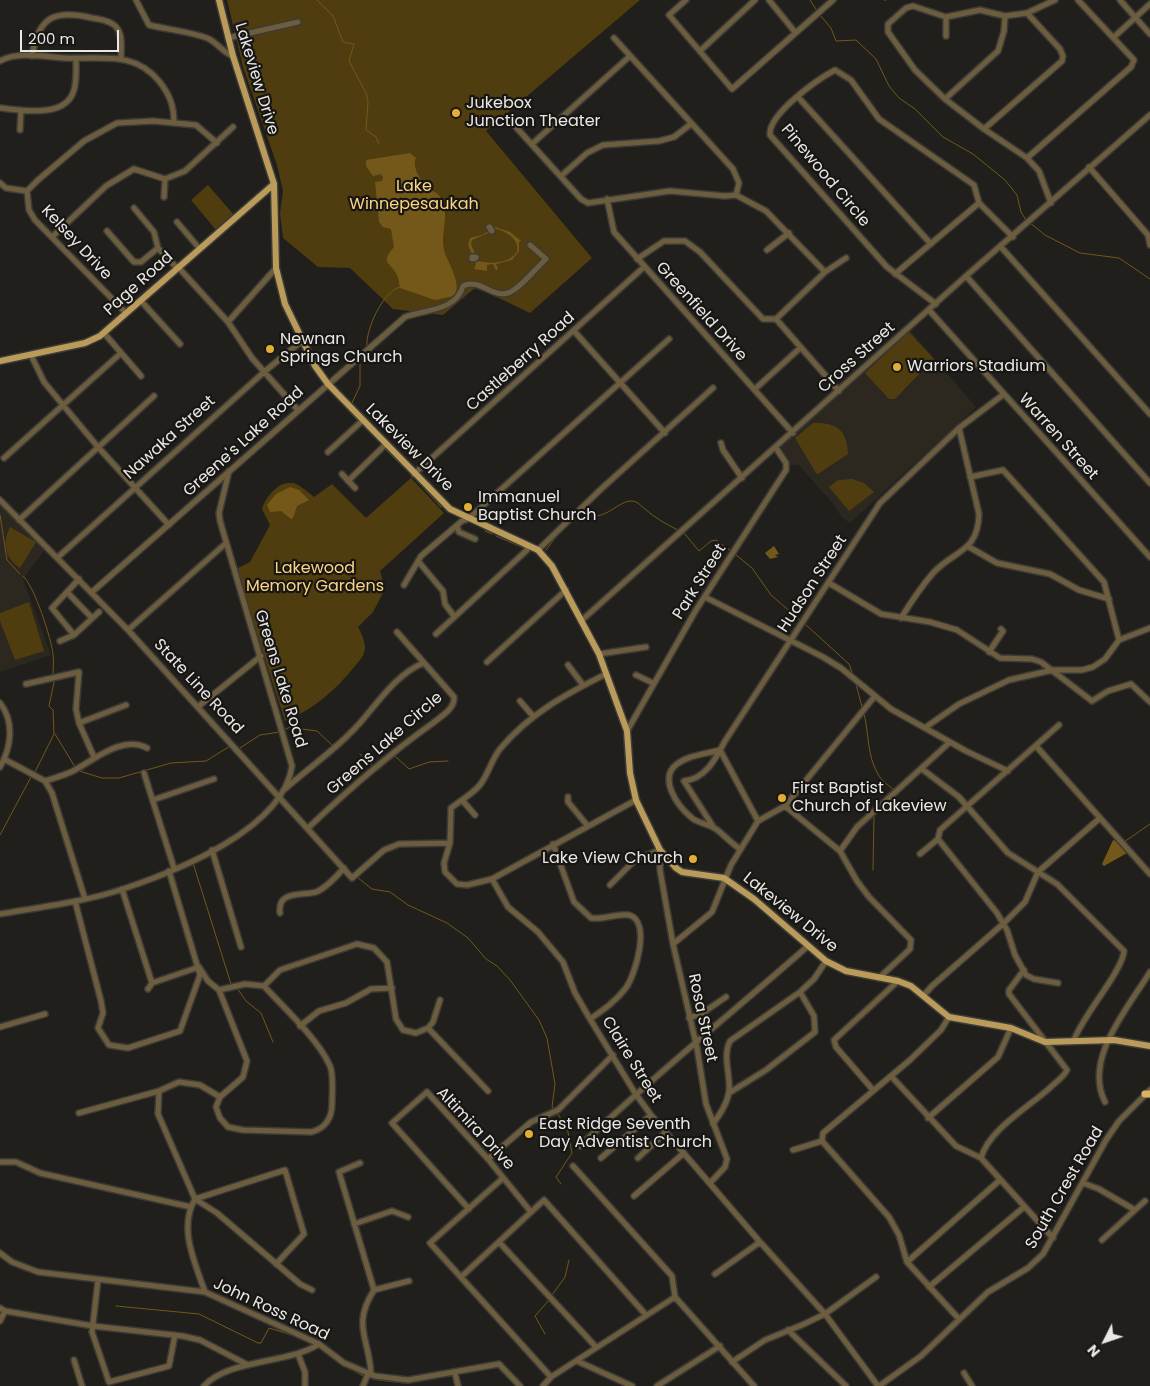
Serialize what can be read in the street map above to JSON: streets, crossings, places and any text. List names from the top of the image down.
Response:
{
  "streets": {
    "main road": ["Lakeview Drive", "Page Road"],
    "street": [
      "Pinewood Circle",
      "Kelsey Drive",
      "Greenfield Drive",
      "Cross Street",
      "Castleberry Road",
      "Warren Street",
      "Nawaka Street",
      "Greene's Lake Road",
      "Park Street",
      "Hudson Street",
      "Greens Lake Road",
      "State Line Road",
      "Greens Lake Circle",
      "Rosa Street",
      "Claire Street",
      "Altimira Drive",
      "South Crest Road",
      "John Ross Road"
    ]
  },
  "crossings": [
    ["Lakeview Drive", "Page Road"],
    ["Lakeview Drive", "Cross Street"],
    ["Lakeview Drive", "Castleberry Road"],
    ["Lakeview Drive", "Nawaka Street"],
    ["Lakeview Drive", "Greene's Lake Road"],
    ["Lakeview Drive", "Park Street"],
    ["Lakeview Drive", "Rosa Street"],
    ["Pinewood Circle", "Cross Street"],
    ["Kelsey Drive", "Page Road"],
    ["Greenfield Drive", "Cross Street"],
    ["Greenfield Drive", "Castleberry Road"],
    ["Cross Street", "Warren Street"],
    ["Cross Street", "Park Street"],
    ["Warren Street", "Hudson Street"],
    ["Nawaka Street", "State Line Road"],
    ["Greene's Lake Road", "Greens Lake Road"],
    ["Greene's Lake Road", "State Line Road"],
    ["Greens Lake Road", "State Line Road"],
    ["Greens Lake Road", "Greens Lake Circle"],
    ["State Line Road", "Greens Lake Circle"],
    ["Rosa Street", "Claire Street"],
    ["Claire Street", "South Crest Road"]
  ],
  "parks": ["Lake Winnepesaukah", "Lakewood Memory Gardens"],
  "places": [
    "Jukebox Junction Theater",
    "Newnan Springs Church",
    "Warriors Stadium",
    "Immanuel Baptist Church",
    "First Baptist Church of Lakeview",
    "Lake View Church",
    "East Ridge Seventh Day Adventist Church"
  ],
  "scale_bar": "200 m",
  "north": "bottom left"
}
